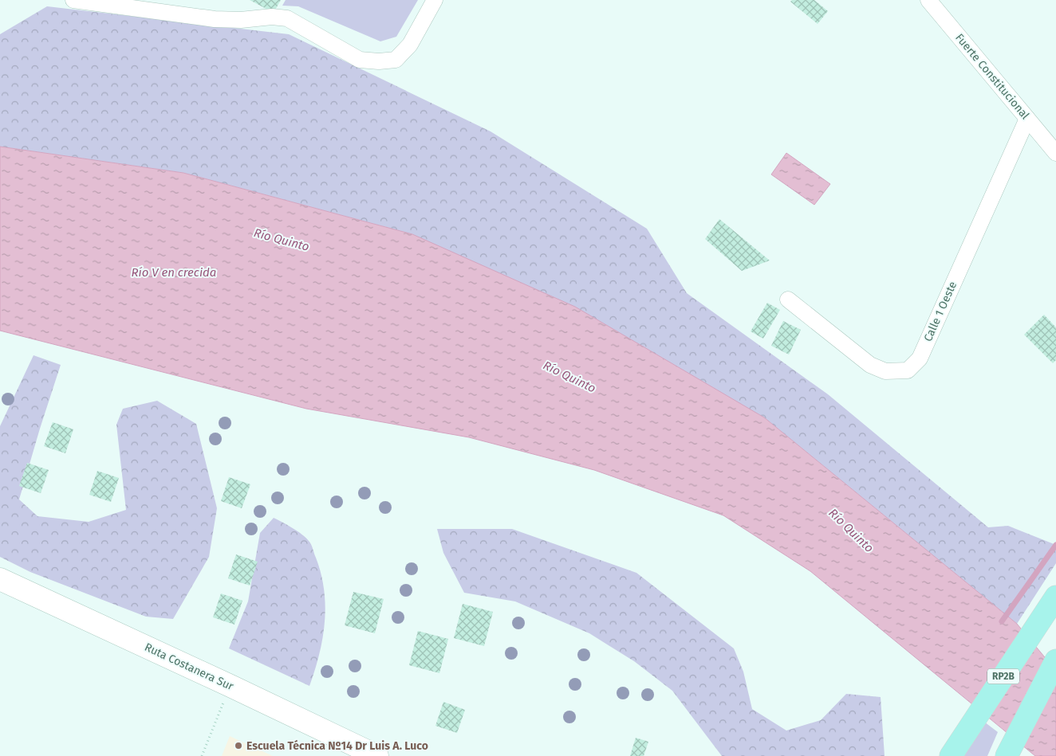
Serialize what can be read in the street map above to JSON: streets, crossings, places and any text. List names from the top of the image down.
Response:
{
  "streets": {
    "main road": ["Ruta Costanera Sur", "RP2B"],
    "street": ["Fuerte Constitucional", "Calle 1 Oeste"]
  },
  "crossings": [
    ["Fuerte Constitucional", "Calle 1 Oeste"]
  ],
  "water": ["Río Quinto", "Río V en crecida"],
  "places": ["Escuela Técnica Nº14 Dr Luis A. Luco"]
}
